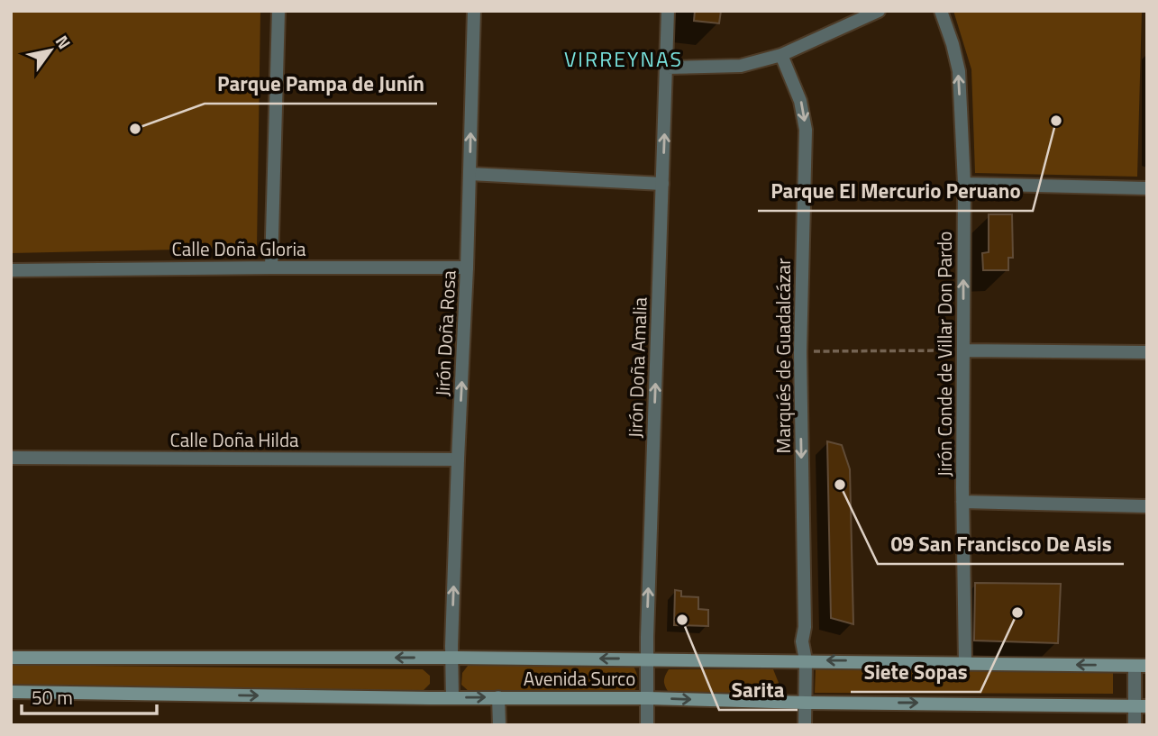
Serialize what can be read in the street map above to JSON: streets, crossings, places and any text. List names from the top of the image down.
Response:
{
  "streets": {
    "main road": ["Avenida Surco"],
    "street": [
      "Calle Doña Gloria",
      "Jirón Doña Rosa",
      "Jirón Conde de Villar Don Pardo",
      "Marqués de Guadalcázar",
      "Jirón Doña Amalia",
      "Calle Doña Hilda"
    ]
  },
  "crossings": [
    ["Calle Doña Gloria", "Jirón Doña Rosa"],
    ["Jirón Doña Rosa", "Calle Doña Hilda"],
    ["Jirón Doña Rosa", "Avenida Surco"],
    ["Jirón Conde de Villar Don Pardo", "Avenida Surco"],
    ["Marqués de Guadalcázar", "Avenida Surco"],
    ["Jirón Doña Amalia", "Avenida Surco"]
  ],
  "one_way": [
    "Jirón Doña Rosa",
    "Jirón Conde de Villar Don Pardo",
    "Marqués de Guadalcázar",
    "Jirón Doña Amalia"
  ],
  "districts": ["VIRREYNAS"],
  "places": [
    "Parque El Mercurio Peruano",
    "Parque Pampa de Junín",
    "09 San Francisco De Asis",
    "Siete Sopas",
    "Sarita"
  ],
  "scale_bar": "50 m",
  "north": "top right"
}
